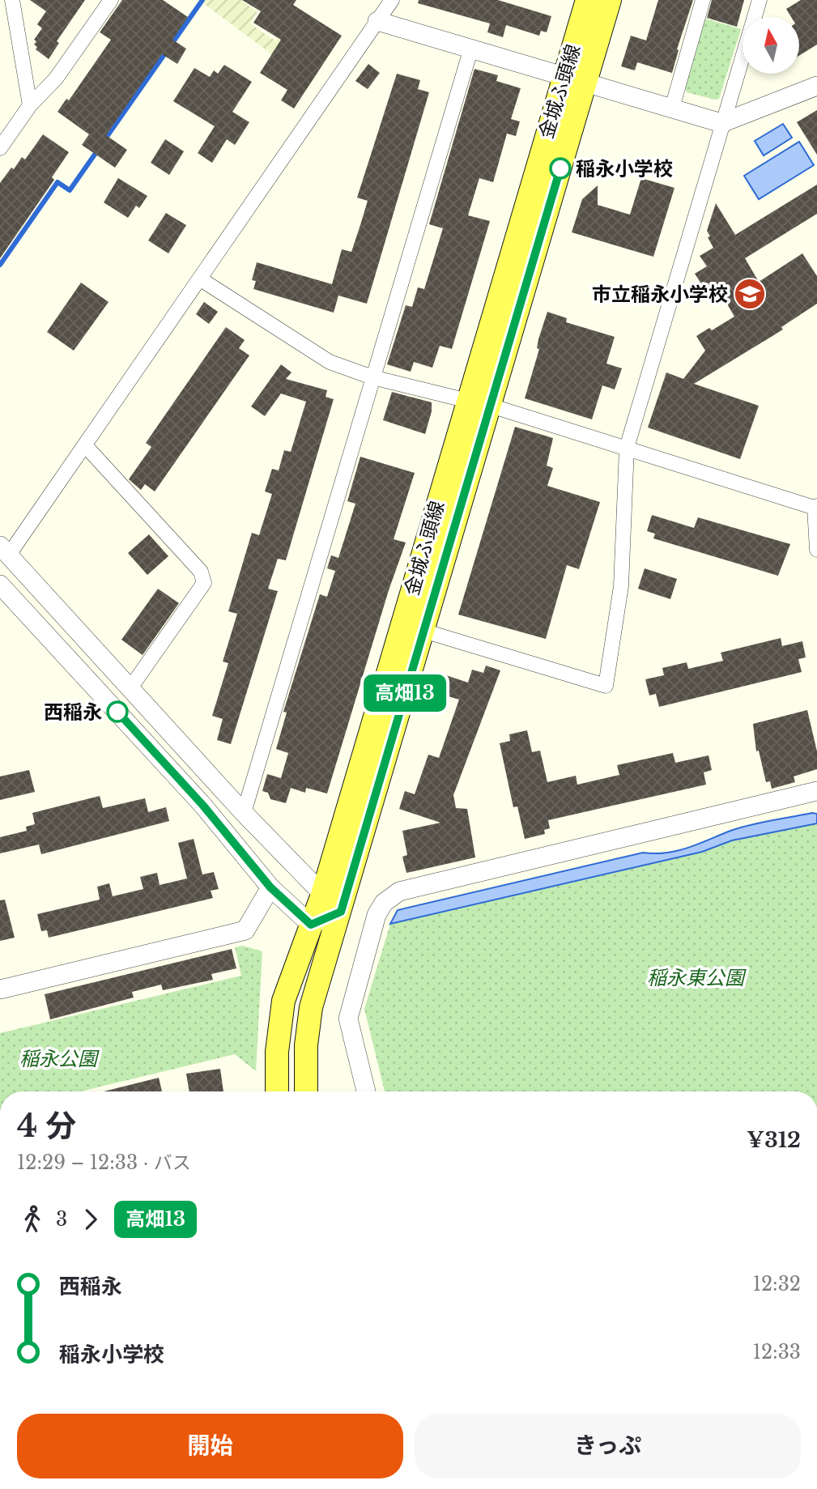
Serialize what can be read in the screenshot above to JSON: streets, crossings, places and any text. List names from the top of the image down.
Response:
{
  "streets": {
    "main road": ["金城ふ頭線"]
  },
  "parks": ["稲永東公園", "稲永公園"],
  "places": {
    "other": ["稲永小学校", "西稲永"],
    "school or university": ["市立稲永小学校"]
  },
  "lines": ["bus line 高畑13"],
  "north": "top",
  "page": {
    "on_map": "高畑13",
    "heading": ["4 分", "12:29 – 12:33 · バス", "¥312"],
    "legs": ["3", "高畑13"],
    "list": [
      {
        "name": "西稲永",
        "value": "12:32"
      },
      {
        "name": "稲永小学校",
        "value": "12:33"
      }
    ],
    "buttons": ["開始", "きっぷ"]
  }
}
